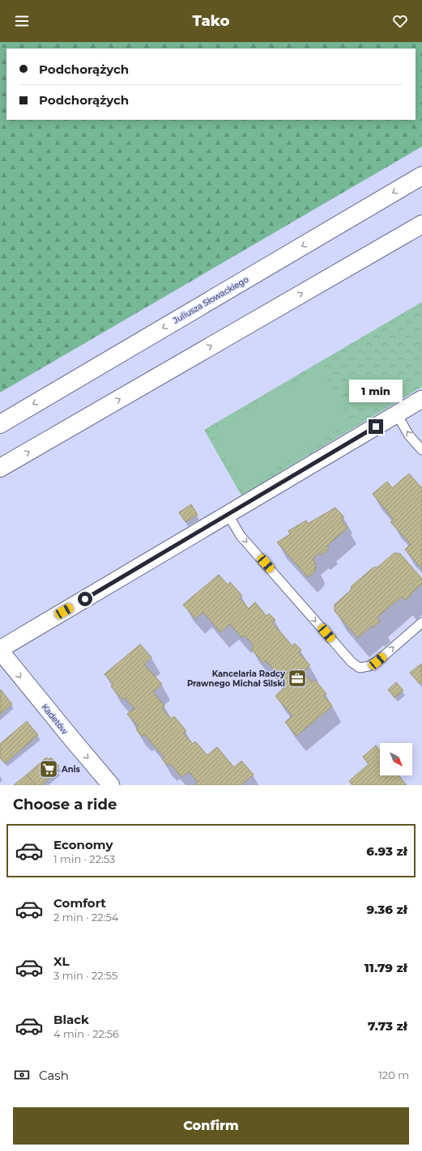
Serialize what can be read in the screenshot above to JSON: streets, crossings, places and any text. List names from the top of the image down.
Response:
{
  "streets": {
    "main road": ["Juliusza Słowackiego"],
    "street": ["Kadetów"]
  },
  "one_way": ["Kadetów"],
  "places": {
    "office": ["Kancelaria Radcy Prawnego Michał Silski"],
    "supermarket": ["Anis"]
  },
  "north": "bottom right",
  "page": {
    "header": "Tako",
    "banner": ["Podchorążych", "Podchorążych"],
    "bubble": "1 min",
    "heading": "Choose a ride",
    "list": [
      {
        "name": "Economy",
        "note": "1 min · 22:53",
        "value": "6.93 zł"
      },
      {
        "name": "Comfort",
        "note": "2 min · 22:54",
        "value": "9.36 zł"
      },
      {
        "name": "XL",
        "note": "3 min · 22:55",
        "value": "11.79 zł"
      },
      {
        "name": "Black",
        "note": "4 min · 22:56",
        "value": "7.73 zł"
      }
    ],
    "pay": ["Cash", "120 m"],
    "buttons": "Confirm"
  }
}
